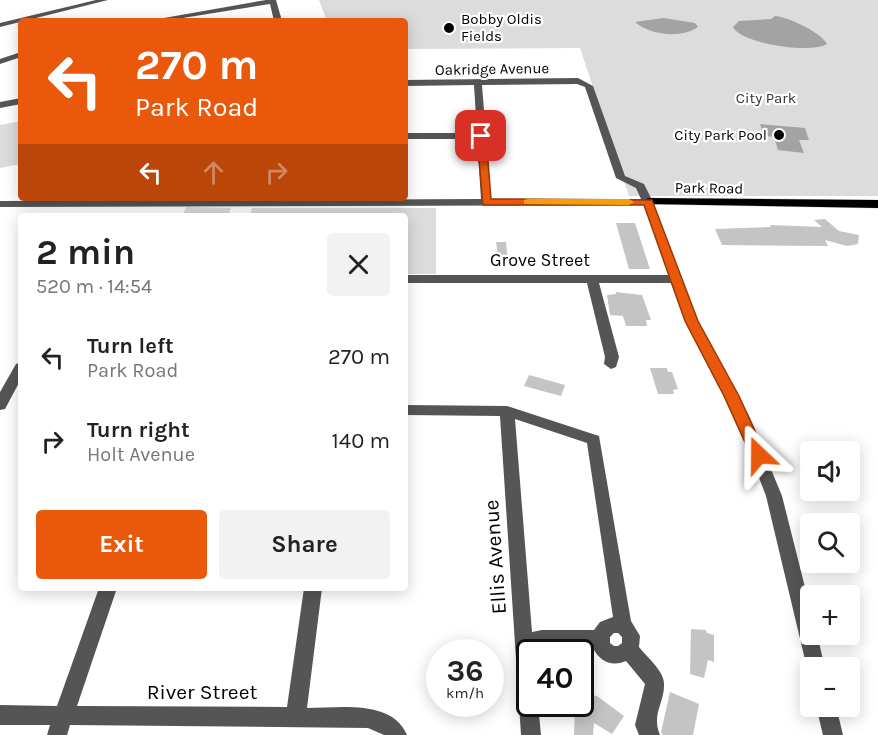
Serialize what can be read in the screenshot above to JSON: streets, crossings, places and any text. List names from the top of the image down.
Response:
{
  "streets": {
    "main road": ["Park Road"],
    "street": [
      "Oakridge Avenue",
      "Grove Street",
      "Ellis Avenue",
      "River Street"
    ]
  },
  "crossings": [
    ["Oakridge Avenue", "Park Road"]
  ],
  "parks": ["City Park"],
  "places": ["Bobby Oldis Fields", "City Park Pool"],
  "page": {
    "turn": ["270 m", "Park Road"],
    "heading": ["2 min", "520 m · 14:54"],
    "list": [
      {
        "name": "Turn left",
        "note": "Park Road",
        "value": "270 m"
      },
      {
        "name": "Turn right",
        "note": "Holt Avenue",
        "value": "140 m"
      }
    ],
    "map_buttons": ["+", "−"],
    "buttons": ["Exit", "Share"],
    "speed": "36 km/h",
    "limit": "40"
  }
}
